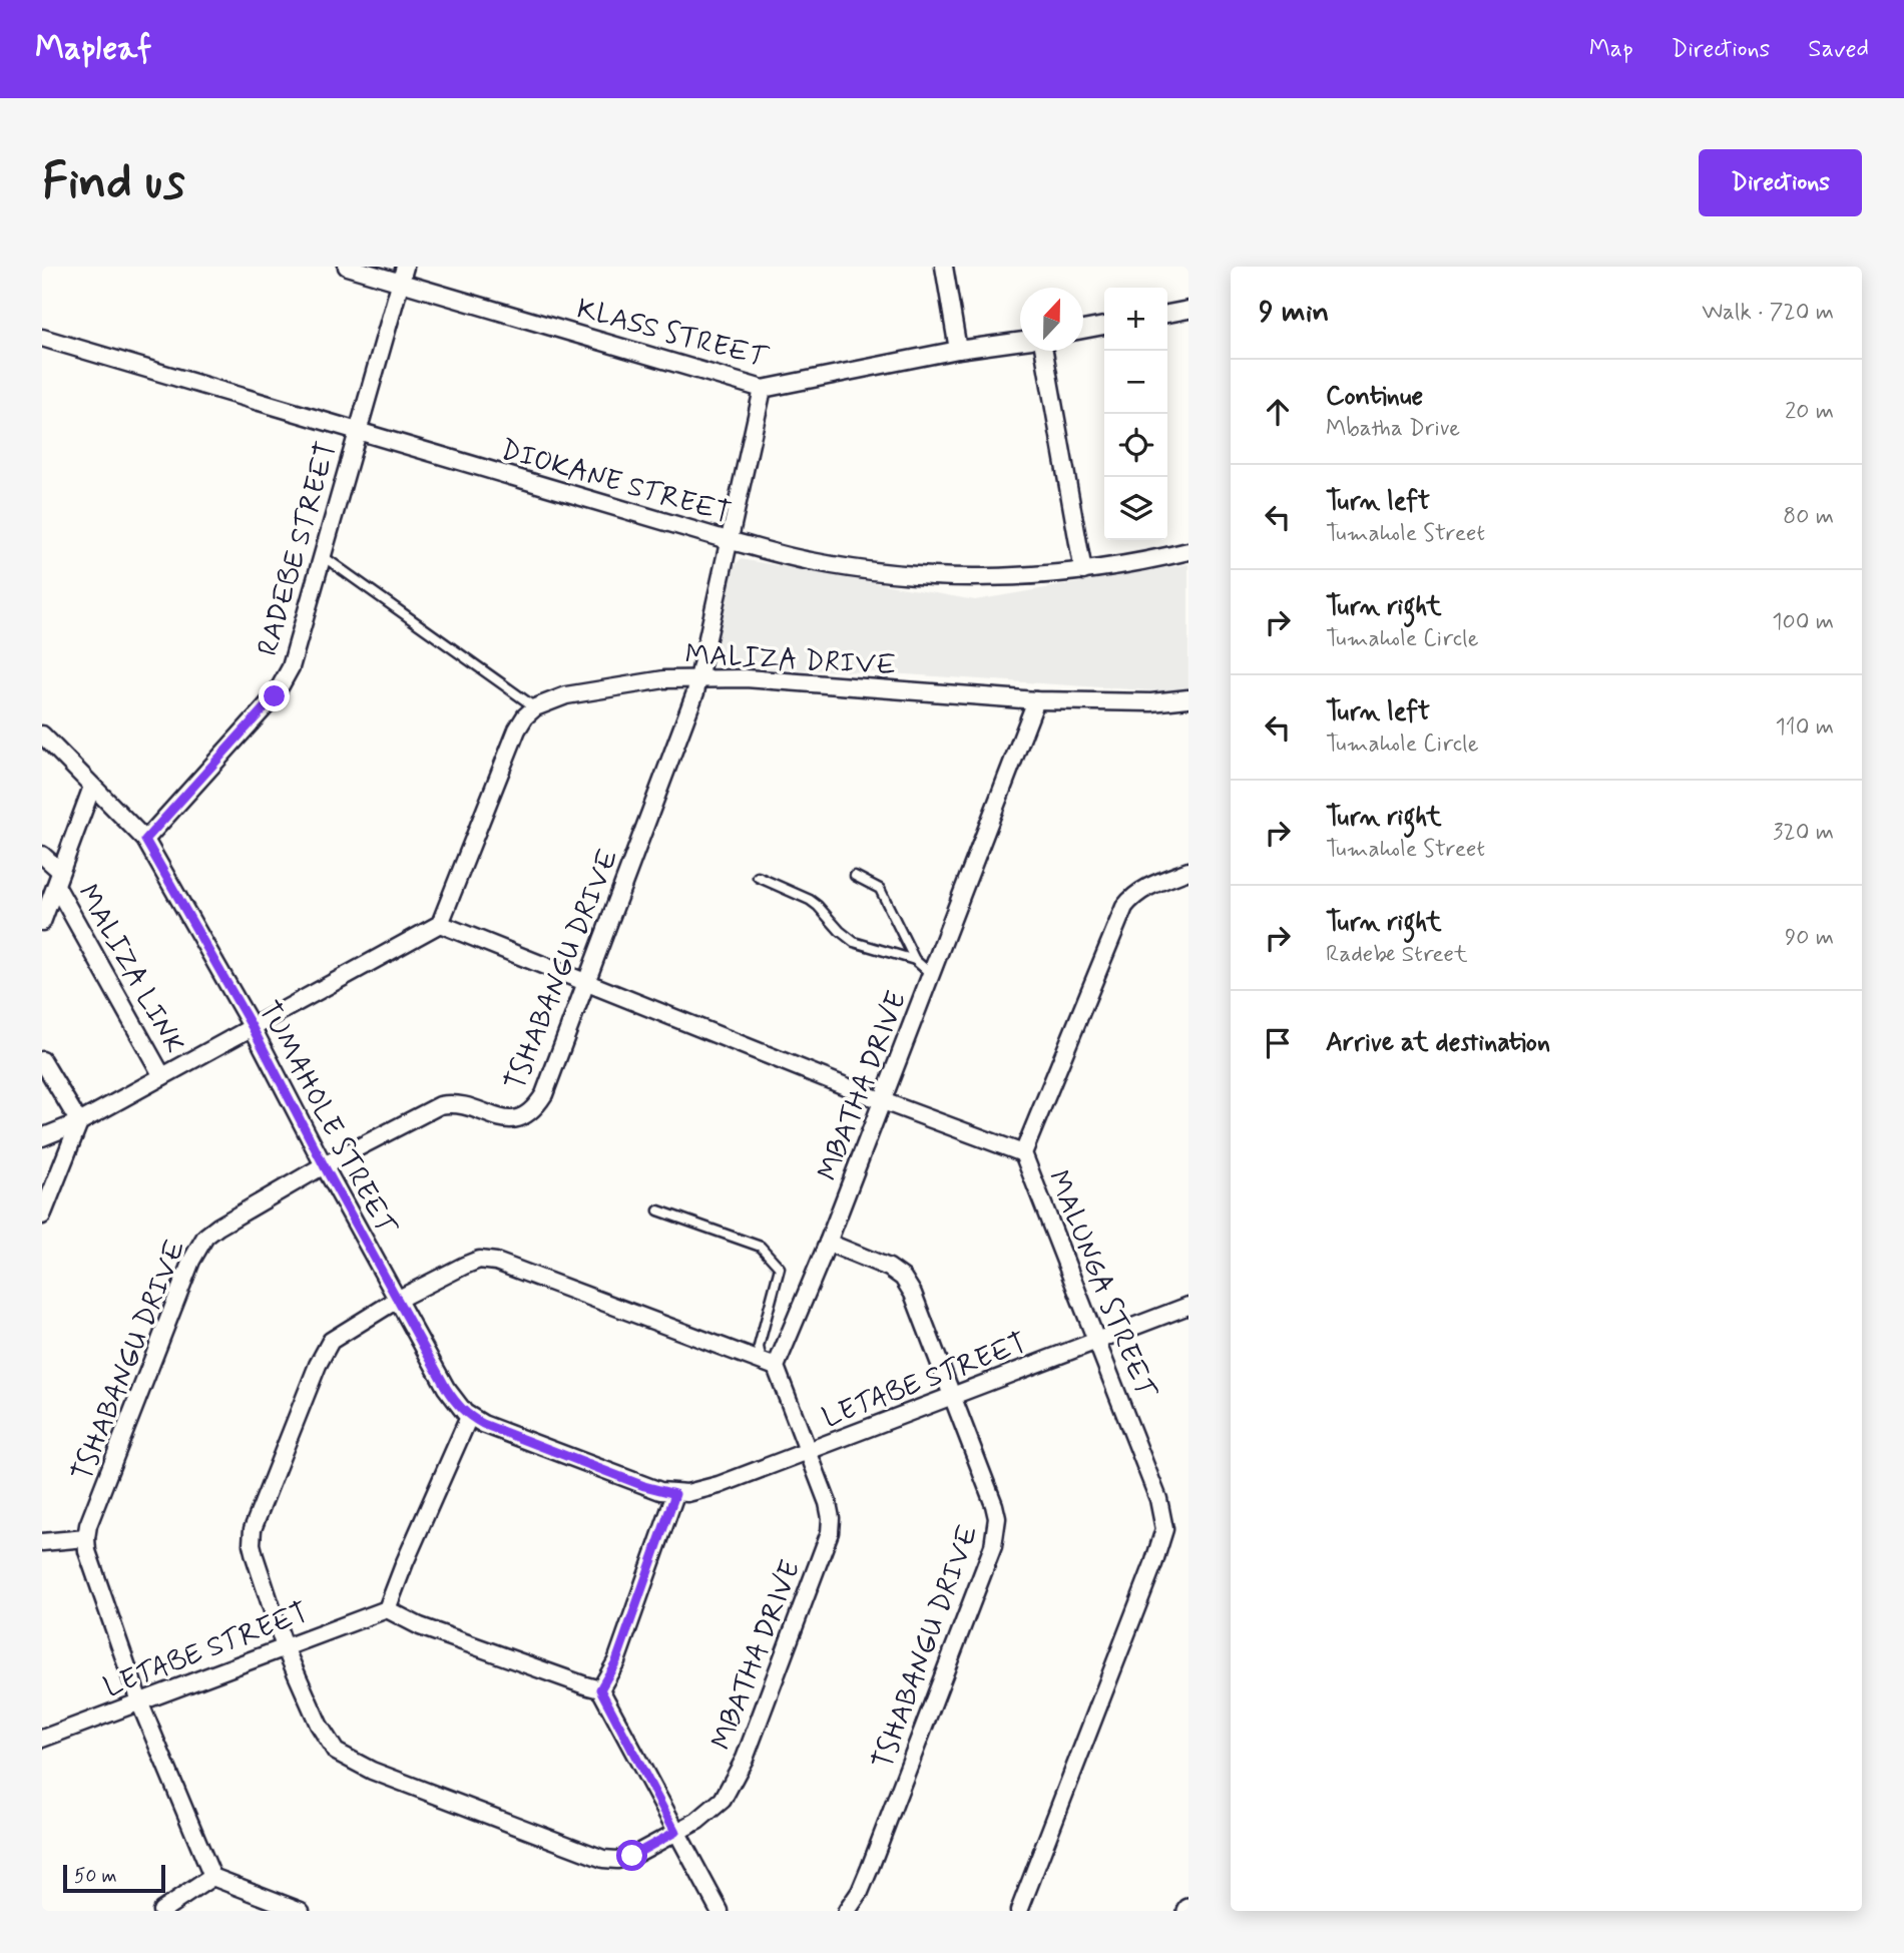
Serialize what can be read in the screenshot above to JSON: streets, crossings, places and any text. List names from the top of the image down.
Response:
{
  "streets": {
    "street": [
      "KLASS STREET",
      "DIOKANE STREET",
      "RADEBE STREET",
      "MALIZA DRIVE",
      "MALIZA LINK",
      "TSHABANGU DRIVE",
      "MBATHA DRIVE",
      "TUMAHOLE STREET",
      "MALUNGA STREET",
      "LETABE STREET"
    ]
  },
  "crossings": [
    ["KLASS STREET", "RADEBE STREET"],
    ["KLASS STREET", "TSHABANGU DRIVE"],
    ["DIOKANE STREET", "RADEBE STREET"],
    ["DIOKANE STREET", "TSHABANGU DRIVE"],
    ["RADEBE STREET", "TUMAHOLE STREET"],
    ["MALIZA DRIVE", "TSHABANGU DRIVE"],
    ["MALIZA DRIVE", "MBATHA DRIVE"],
    ["TSHABANGU DRIVE", "MBATHA DRIVE"],
    ["TSHABANGU DRIVE", "TUMAHOLE STREET"],
    ["TSHABANGU DRIVE", "LETABE STREET"],
    ["MBATHA DRIVE", "TUMAHOLE STREET"],
    ["MBATHA DRIVE", "LETABE STREET"],
    ["MALUNGA STREET", "LETABE STREET"]
  ],
  "scale_bar": "50 m",
  "north": "top",
  "page": {
    "header": "Mapleaf",
    "nav": ["Map", "Directions", "Saved"],
    "buttons": "Directions",
    "title": "Find us",
    "heading": ["9 min", "Walk · 720 m"],
    "map_buttons": ["+", "−"],
    "list": [
      ["Continue", "Mbatha Drive", "20 m"],
      ["Turn left", "Tumahole Street", "80 m"],
      ["Turn right", "Tumahole Circle", "100 m"],
      ["Turn left", "Tumahole Circle", "110 m"],
      ["Turn right", "Tumahole Street", "320 m"],
      ["Turn right", "Radebe Street", "90 m"],
      "Arrive at destination"
    ],
    "scale": "50 m"
  }
}
